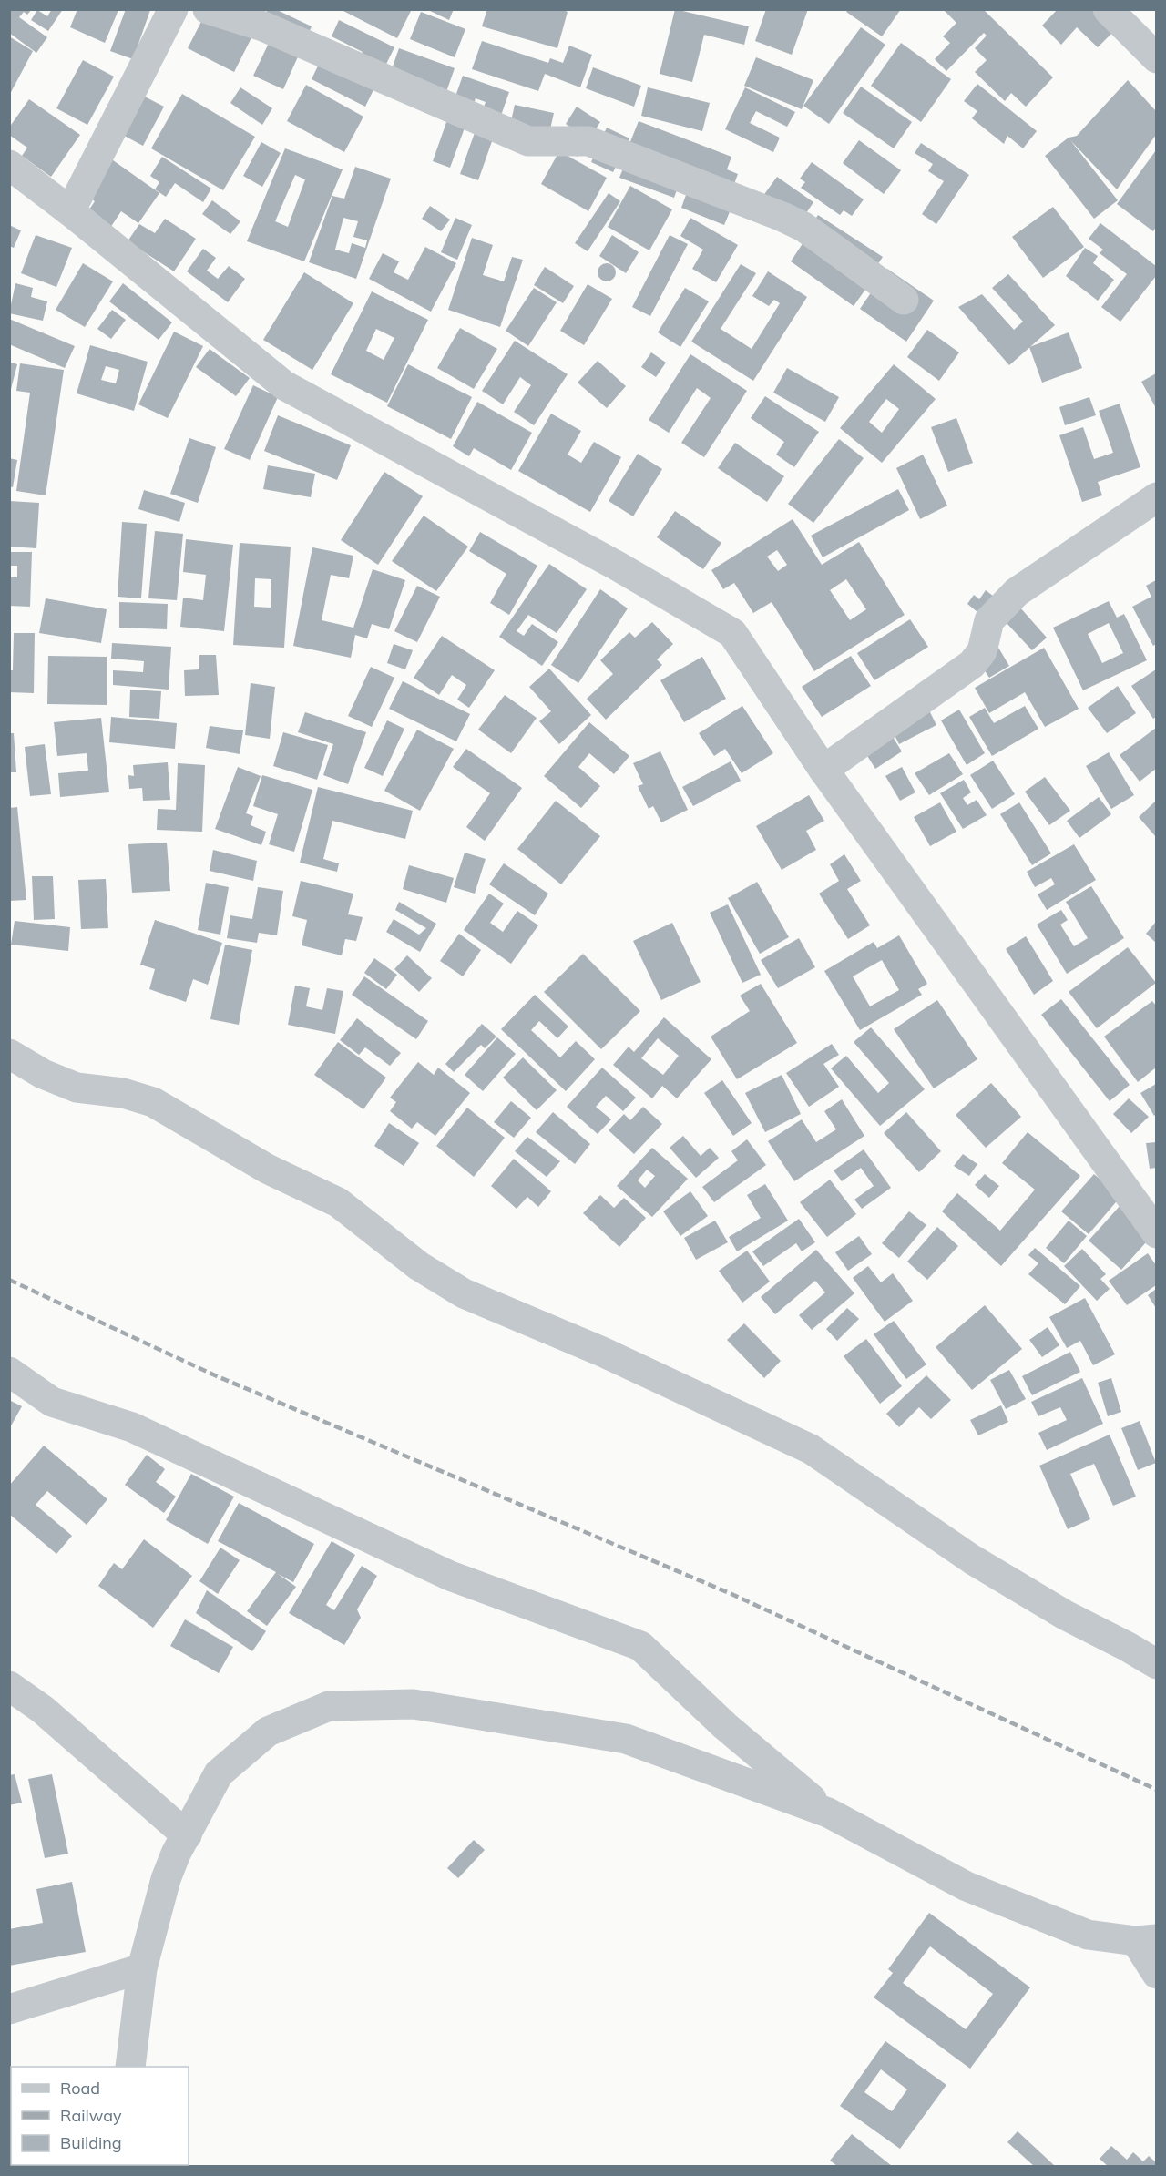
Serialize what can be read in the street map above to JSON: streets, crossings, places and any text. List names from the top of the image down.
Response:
{
  "legend": ["Road", "Railway", "Building"]
}
